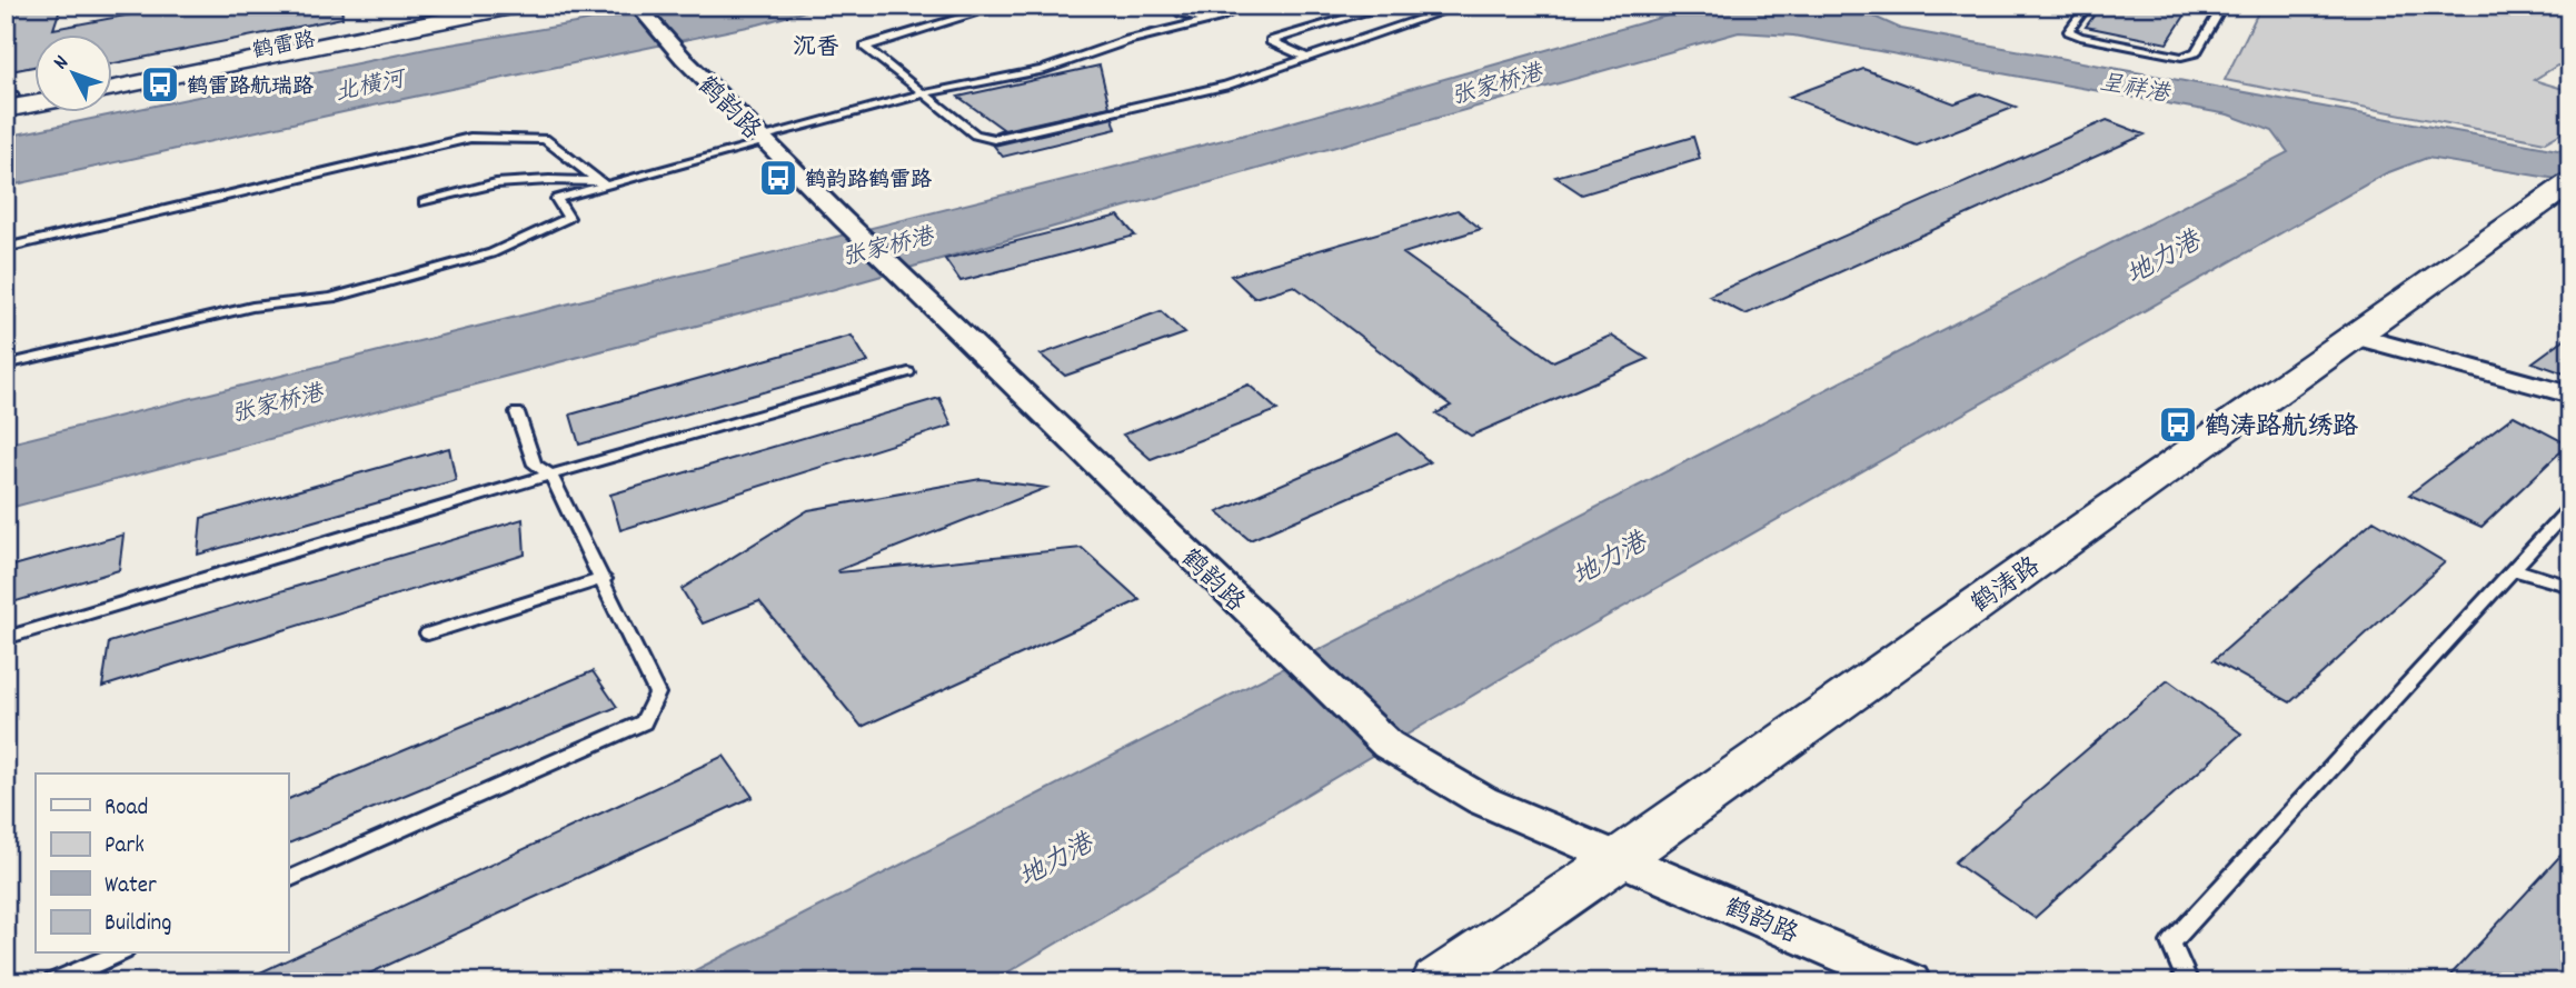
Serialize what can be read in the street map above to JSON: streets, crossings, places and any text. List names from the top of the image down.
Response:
{
  "streets": {
    "street": ["鹤雷路", "鹤韵路", "鹤涛路"]
  },
  "crossings": [
    ["鹤韵路", "鹤涛路"]
  ],
  "districts": ["沉香"],
  "water": [
    "张家桥港",
    "北横河",
    "呈祥港",
    "地力港"
  ],
  "places": {
    "bus stop": ["鹤雷路航瑞路", "鹤韵路鹤雷路", "鹤涛路航绣路"]
  },
  "legend": [
    "Road",
    "Park",
    "Water",
    "Building"
  ],
  "north": "top left"
}
